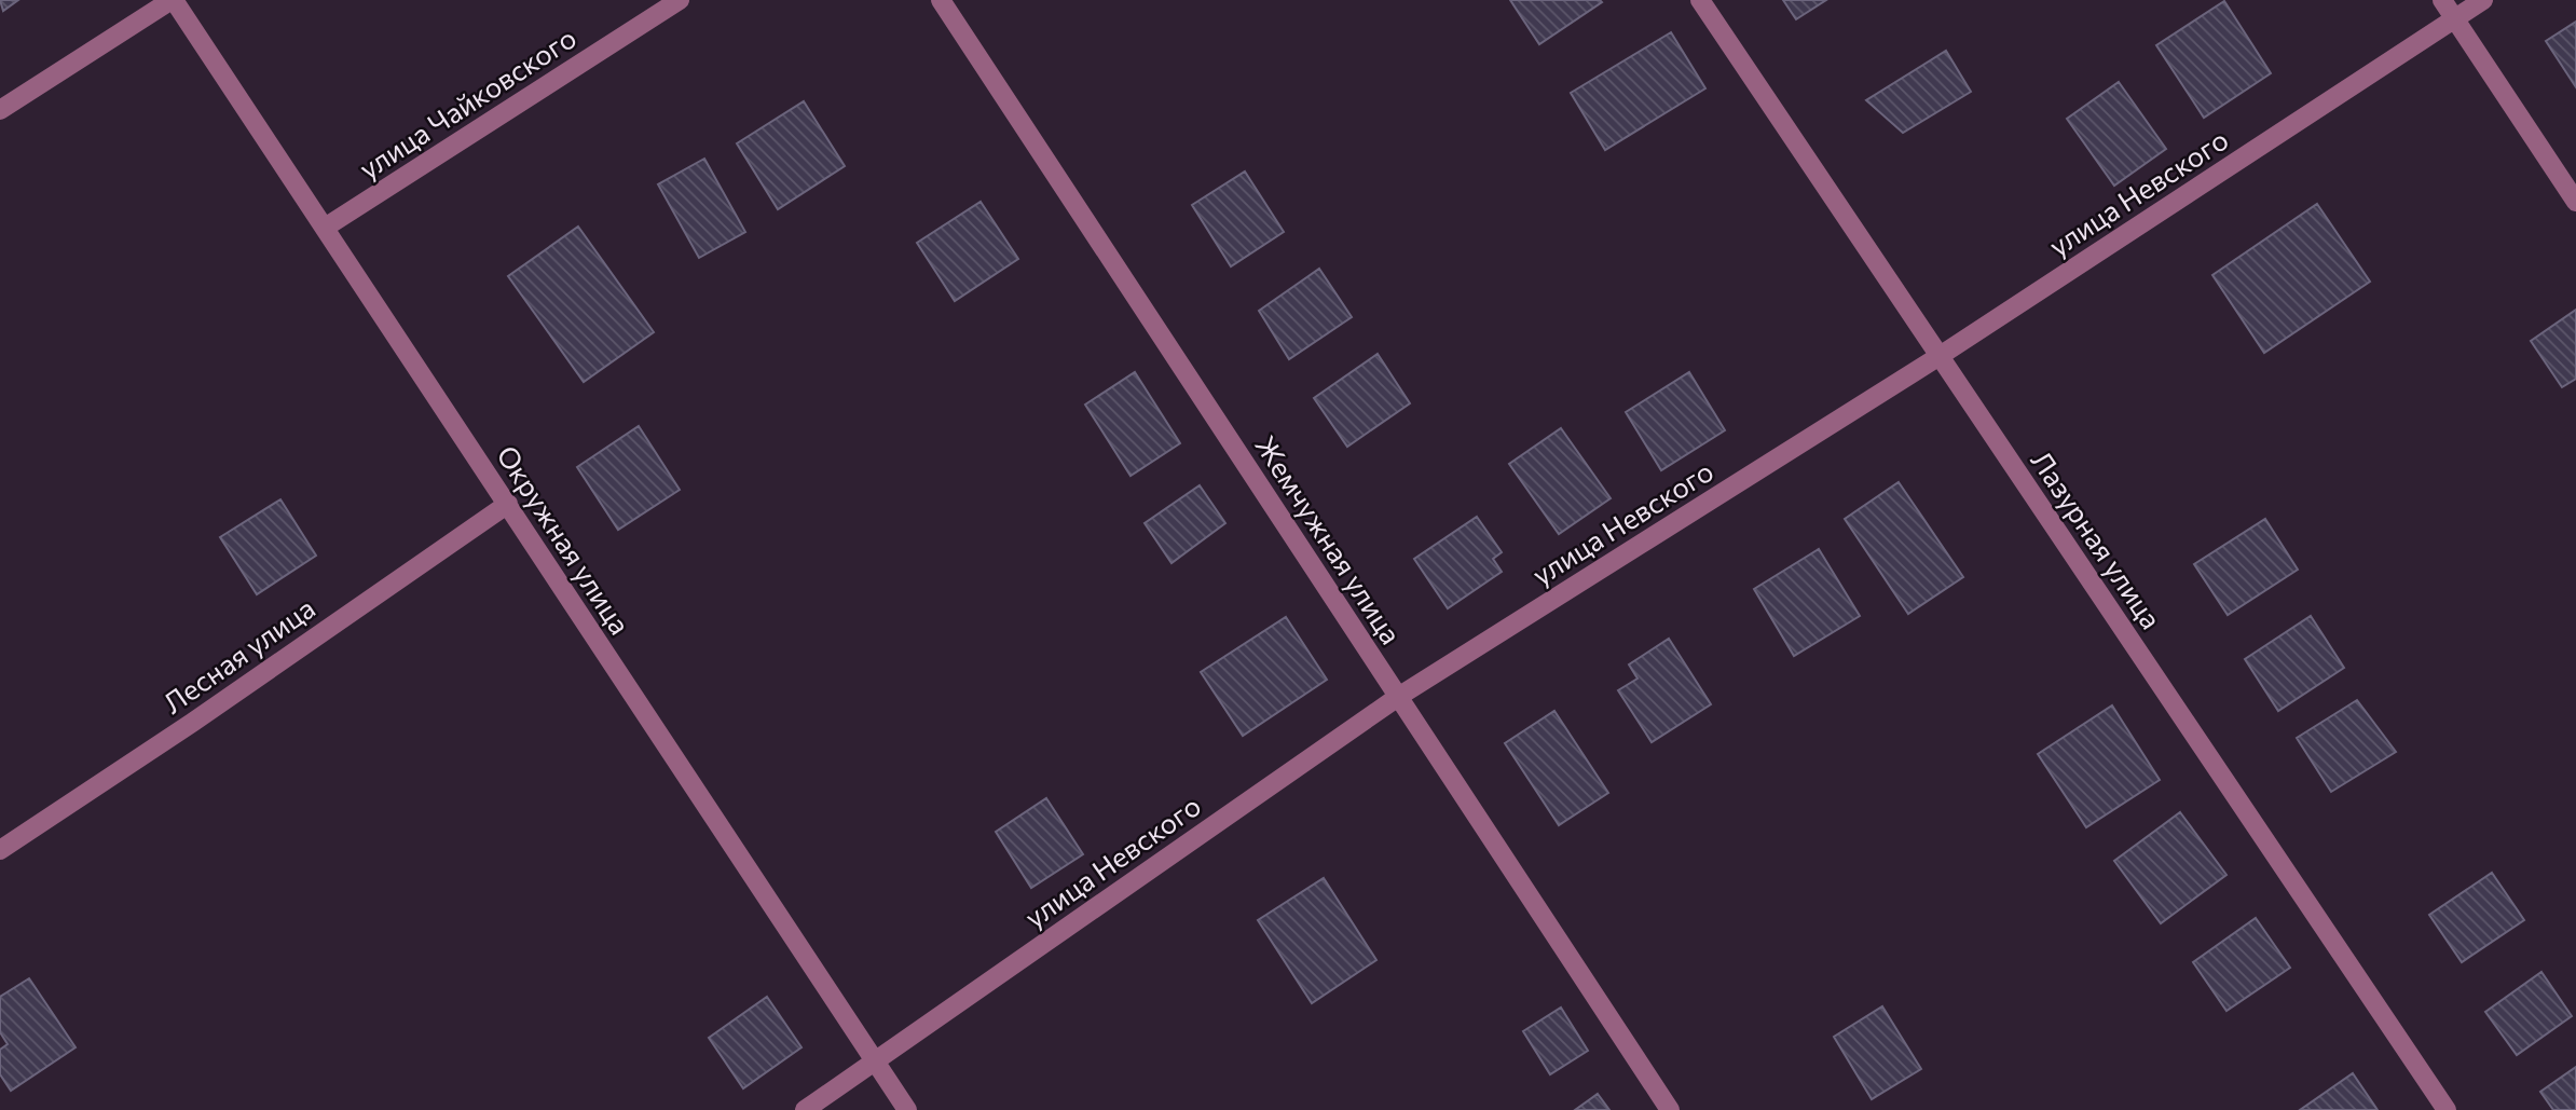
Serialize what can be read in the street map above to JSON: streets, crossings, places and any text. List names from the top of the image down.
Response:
{
  "streets": {
    "street": [
      "улица Чайковского",
      "улица Невского",
      "Окружная улица",
      "Жемчужная улица",
      "Лазурная улица",
      "Лесная улица"
    ]
  },
  "crossings": [
    ["улица Чайковского", "Окружная улица"],
    ["улица Невского", "Окружная улица"],
    ["улица Невского", "Жемчужная улица"],
    ["улица Невского", "Лазурная улица"],
    ["Окружная улица", "Лесная улица"]
  ]
}
